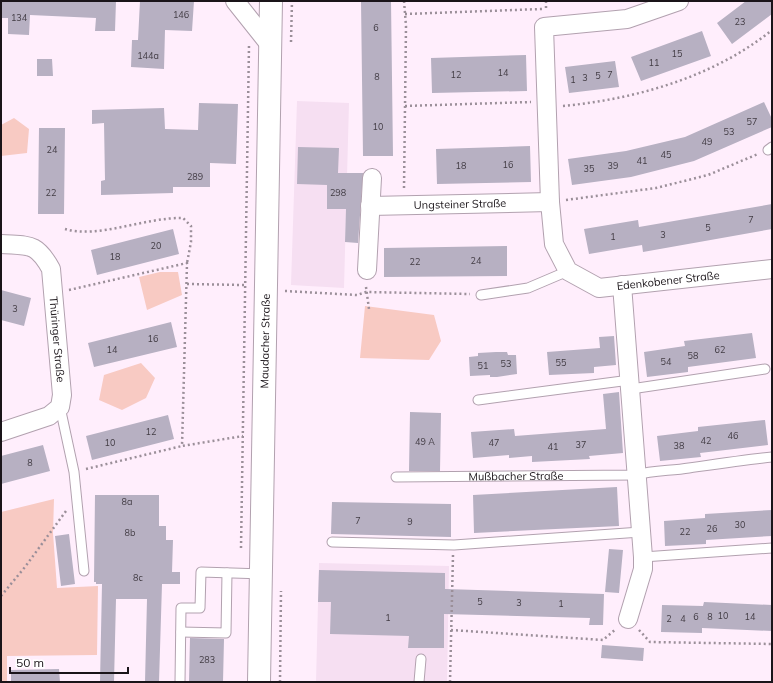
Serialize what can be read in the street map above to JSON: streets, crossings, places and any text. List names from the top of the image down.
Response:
{
  "streets": {
    "main road": ["Maudacher Straße"],
    "street": ["Ungsteiner Straße", "Edenkobener Straße", "Thüringer Straße"],
    "lane": ["Mußbacher Straße"]
  },
  "house_numbers": [
    "146",
    "134",
    "23",
    "6",
    "15",
    "144a",
    "11",
    "14",
    "12",
    "7",
    "5",
    "8",
    "3",
    "1",
    "57",
    "10",
    "53",
    "49",
    "24",
    "45",
    "41",
    "16",
    "18",
    "39",
    "35",
    "289",
    "22",
    "298",
    "7",
    "5",
    "3",
    "1",
    "20",
    "18",
    "24",
    "22",
    "3",
    "16",
    "14",
    "62",
    "58",
    "54",
    "55",
    "53",
    "51",
    "12",
    "46",
    "42",
    "49 A",
    "10",
    "47",
    "37",
    "38",
    "41",
    "8",
    "8a",
    "7",
    "9",
    "30",
    "26",
    "22",
    "8b",
    "8c",
    "5",
    "3",
    "1",
    "10",
    "6",
    "8",
    "14",
    "1",
    "2",
    "4",
    "283"
  ],
  "scale_bar": "50 m"
}
